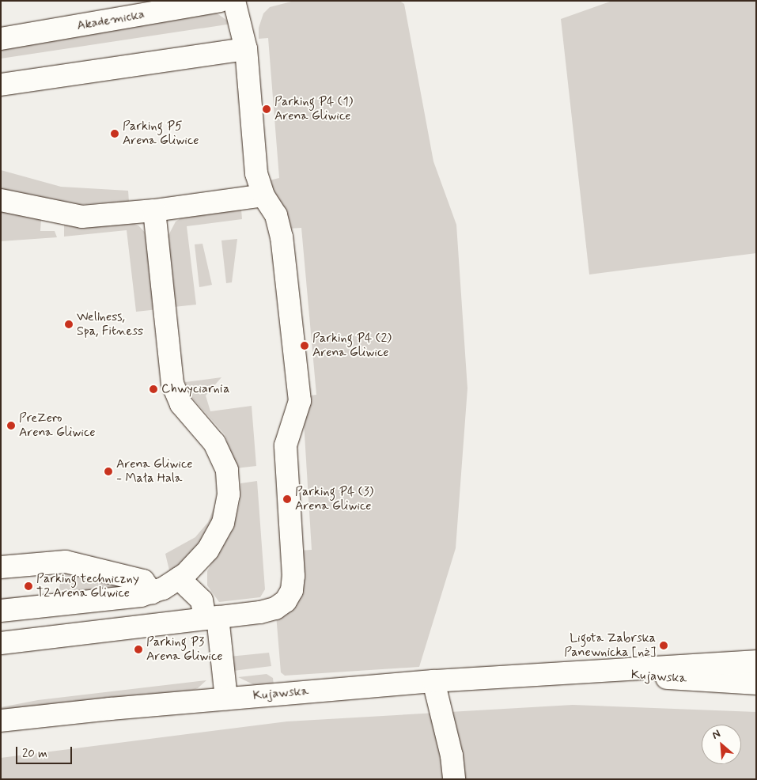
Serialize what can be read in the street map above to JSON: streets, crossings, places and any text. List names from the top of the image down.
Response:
{
  "streets": {
    "street": ["Akademicka", "Kujawska"]
  },
  "places": [
    "Parking P4 (1) Arena Gliwice",
    "Parking P5 Arena Gliwice",
    "Wellness, Spa, Fitness",
    "Parking P4 (2) Arena Gliwice",
    "Chwyciarnia",
    "PreZero Arena Gliwice",
    "Arena Gliwice - Mała Hala",
    "Parking P4 (3) Arena Gliwice",
    "Parking techniczny T2 Arena Gliwice",
    "Ligota Zabrska Panewnicka [nż]",
    "Parking P3 Arena Gliwice"
  ],
  "scale_bar": "20 m",
  "north": "top left"
}
